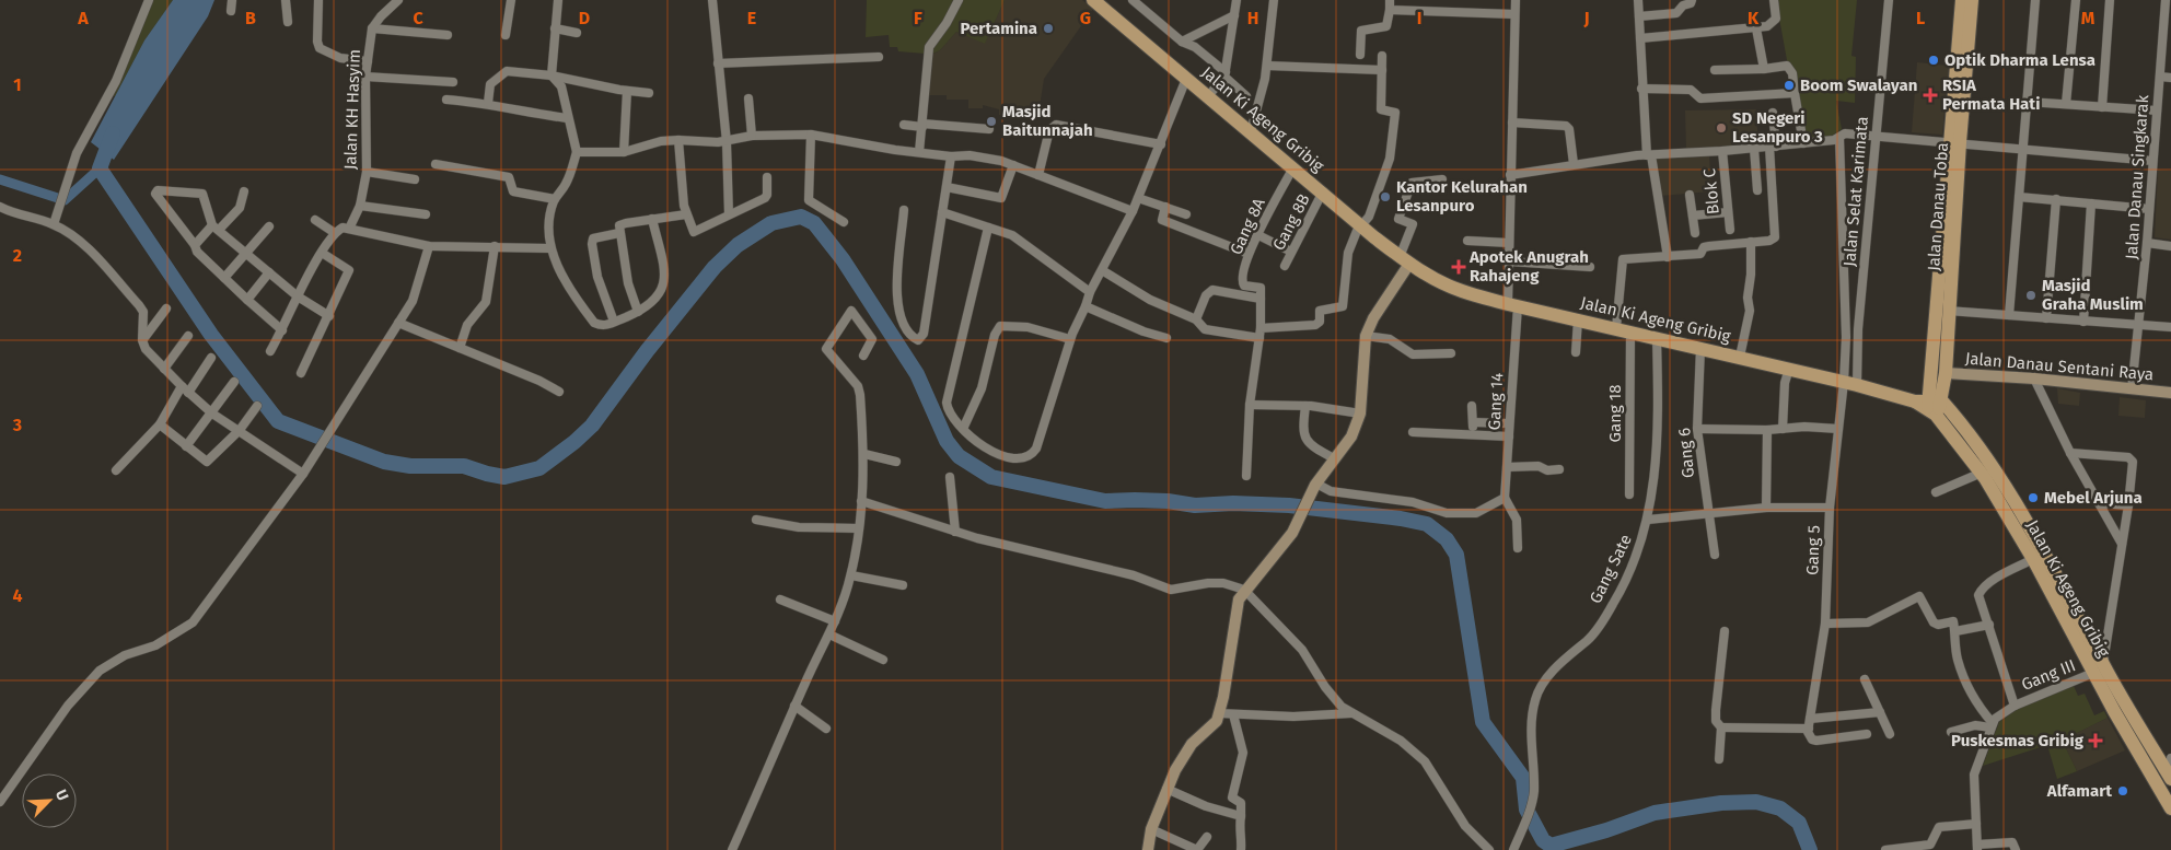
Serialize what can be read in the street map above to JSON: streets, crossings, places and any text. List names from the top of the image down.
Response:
{
  "streets": {
    "main road": ["Jalan Ki Ageng Gribig", "Jalan Danau Toba"],
    "street": [
      "Jalan KH Hasyim",
      "Jalan Danau Singkarak",
      "Blok C",
      "Jalan Selat Karimata",
      "Gang 8B",
      "Gang 8A",
      "Jalan Danau Sentani Raya",
      "Gang 14",
      "Gang 18",
      "Gang 6",
      "Gang 5",
      "Gang Sate",
      "Gang III"
    ]
  },
  "crossings": [
    ["Jalan Ki Ageng Gribig", "Jalan Selat Karimata"],
    ["Jalan Ki Ageng Gribig", "Jalan Danau Toba"],
    ["Jalan Ki Ageng Gribig", "Gang 8B"],
    ["Jalan Ki Ageng Gribig", "Gang 8A"],
    ["Jalan Ki Ageng Gribig", "Gang 14"],
    ["Jalan Ki Ageng Gribig", "Gang 18"],
    ["Jalan Ki Ageng Gribig", "Gang 6"],
    ["Jalan Ki Ageng Gribig", "Gang 5"],
    ["Jalan Ki Ageng Gribig", "Gang Sate"],
    ["Jalan Ki Ageng Gribig", "Gang III"],
    ["Jalan Danau Singkarak", "Jalan Danau Sentani Raya"],
    ["Jalan Selat Karimata", "Gang 5"],
    ["Jalan Danau Toba", "Jalan Danau Sentani Raya"]
  ],
  "places": {
    "other": [
      "Pertamina",
      "Optik Dharma Lensa",
      "Boom Swalayan",
      "Masjid Baitunnajah",
      "SD Negeri Lesanpuro 3",
      "Kantor Kelurahan Lesanpuro",
      "Masjid Graha Muslim",
      "Mebel Arjuna",
      "Alfamart"
    ],
    "health": ["RSIA Permata Hati", "Apotek Anugrah Rahajeng", "Puskesmas Gribig"]
  },
  "north": "top right",
  "grid": {
    "columns": [
      "A",
      "B",
      "C",
      "D",
      "E",
      "F",
      "G",
      "H",
      "I",
      "J",
      "K",
      "L",
      "M"
    ],
    "rows": [
      "1",
      "2",
      "3",
      "4"
    ]
  }
}
